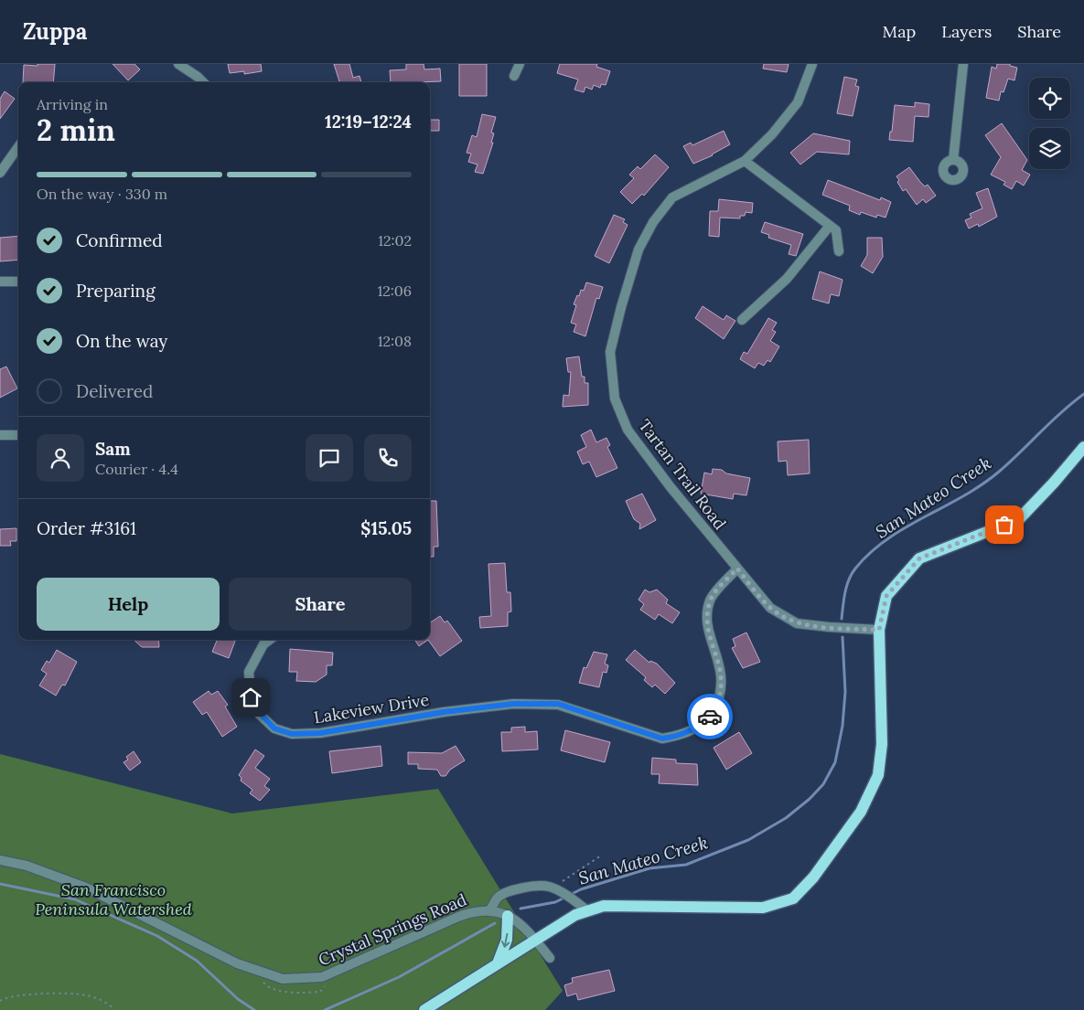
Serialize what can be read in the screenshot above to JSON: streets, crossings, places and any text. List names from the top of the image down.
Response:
{
  "streets": {
    "street": ["Tartan Trail Road", "Lakeview Drive", "Crystal Springs Road"]
  },
  "crossings": [
    ["Tartan Trail Road", "Lakeview Drive"]
  ],
  "water": ["San Mateo Creek"],
  "parks": ["San Francisco Peninsula Watershed"],
  "page": {
    "header": "Zuppa",
    "nav": ["Map", "Layers", "Share"],
    "heading": ["2 min", "Arriving in", "12:19–12:24"],
    "panel": [
      "Sam",
      "Courier · 4.4",
      "Order #3161",
      "$15.05"
    ],
    "bar": "On the way · 330 m",
    "list": [
      ["Confirmed", "12:02"],
      ["Preparing", "12:06"],
      ["On the way", "12:08"],
      "Delivered"
    ],
    "buttons": ["Help", "Share"]
  }
}
